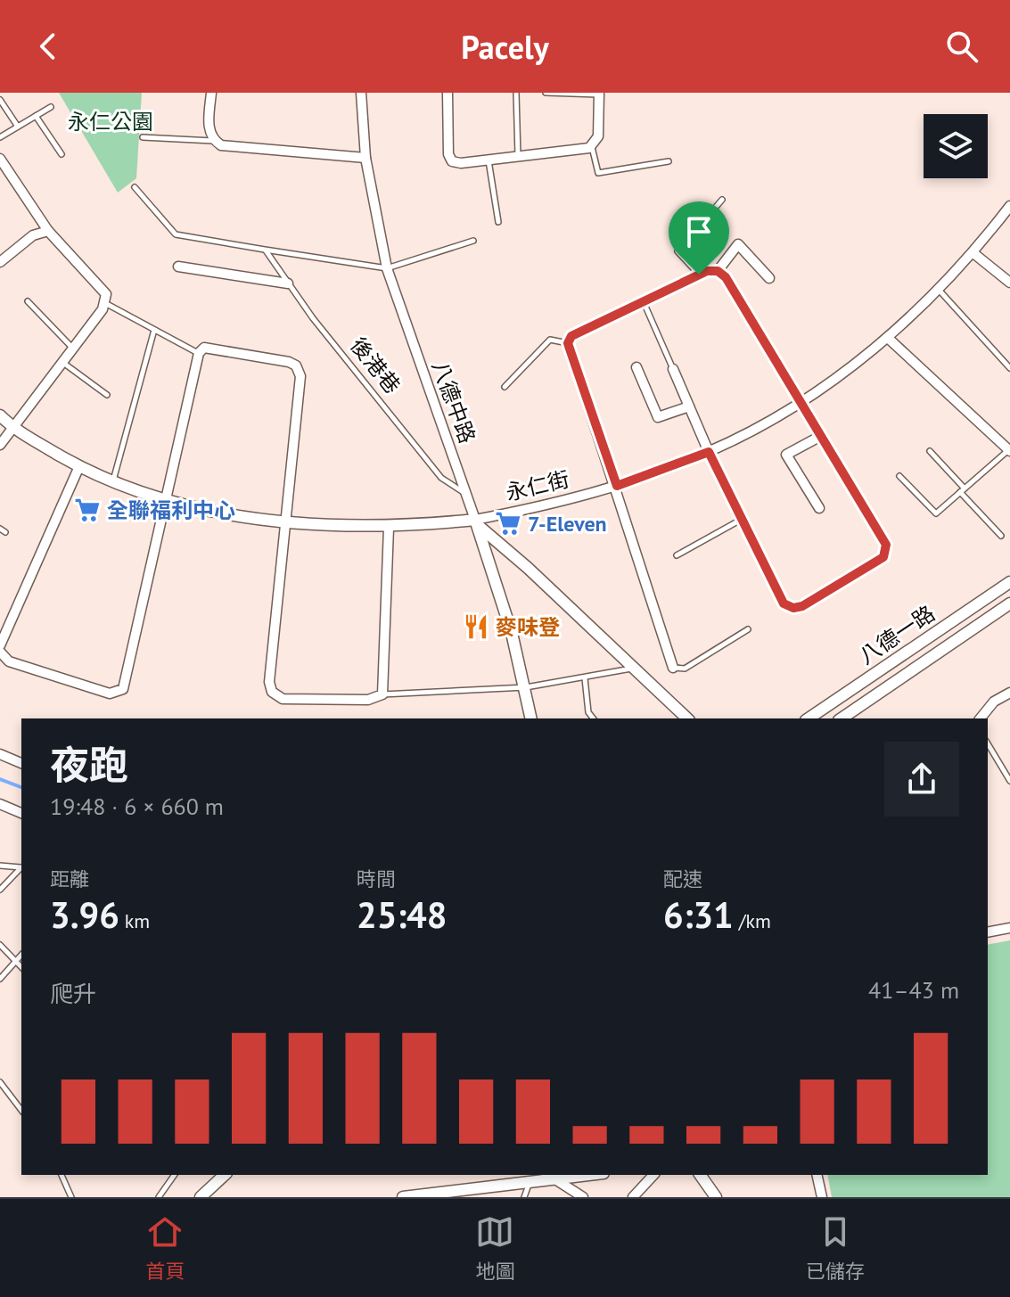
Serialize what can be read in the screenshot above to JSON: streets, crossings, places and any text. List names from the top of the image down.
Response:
{
  "streets": {
    "street": ["八德中路", "永仁街", "八德一路"],
    "lane": ["後港巷"]
  },
  "crossings": [
    ["後港巷", "八德中路"],
    ["八德中路", "永仁街"]
  ],
  "parks": ["永仁公園"],
  "places": {
    "supermarket": ["全聯福利中心", "7-Eleven"],
    "restaurant": ["麥味登"]
  },
  "page": {
    "header": "Pacely",
    "heading": ["夜跑", "19:48 · 6 × 660 m"],
    "stats": [
      ["距離", "3.96 km"],
      ["時間", "25:48"],
      ["配速", "6:31 /km"]
    ],
    "chart": ["爬升", "41–43 m"],
    "tabs": ["首頁", "地圖", "已儲存"]
  }
}
